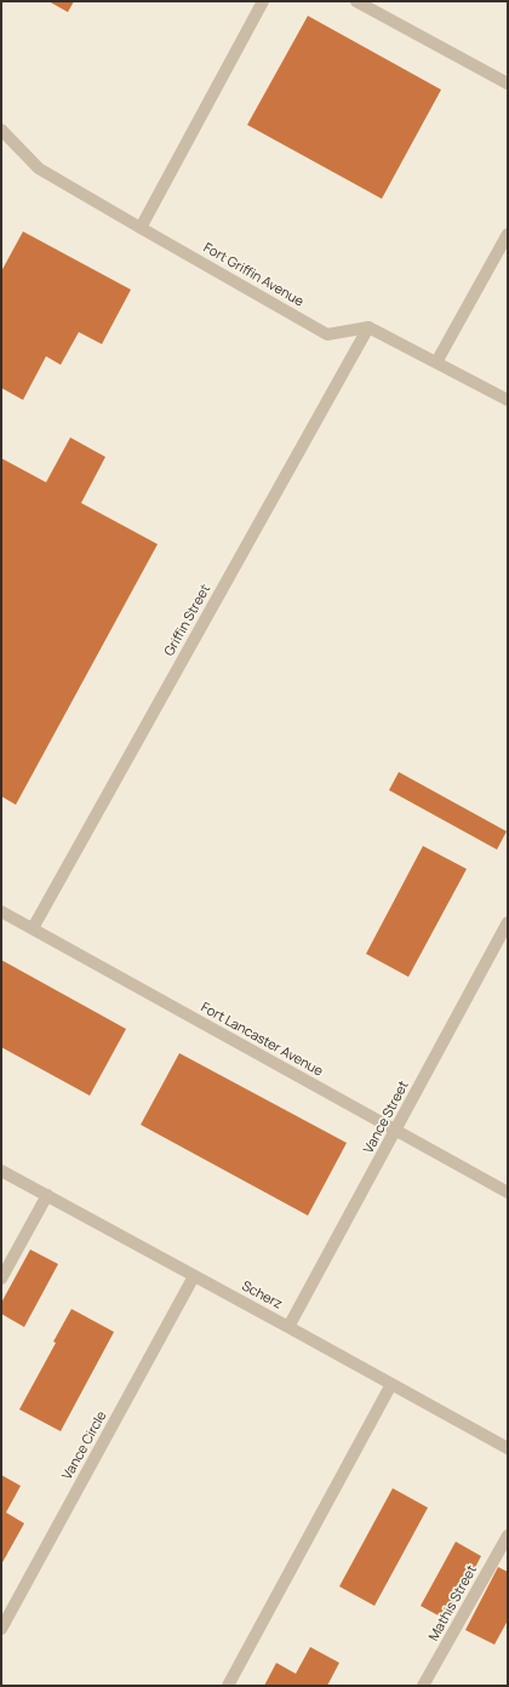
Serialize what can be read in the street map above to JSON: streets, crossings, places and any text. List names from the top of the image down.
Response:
{
  "streets": {
    "street": [
      "Fort Griffin Avenue",
      "Griffin Street",
      "Fort Lancaster Avenue",
      "Vance Street",
      "Scherz",
      "Vance Circle",
      "Mathis Street"
    ]
  },
  "crossings": [
    ["Fort Griffin Avenue", "Griffin Street"],
    ["Griffin Street", "Fort Lancaster Avenue"],
    ["Fort Lancaster Avenue", "Vance Street"],
    ["Vance Street", "Scherz"],
    ["Scherz", "Vance Circle"]
  ]
}
